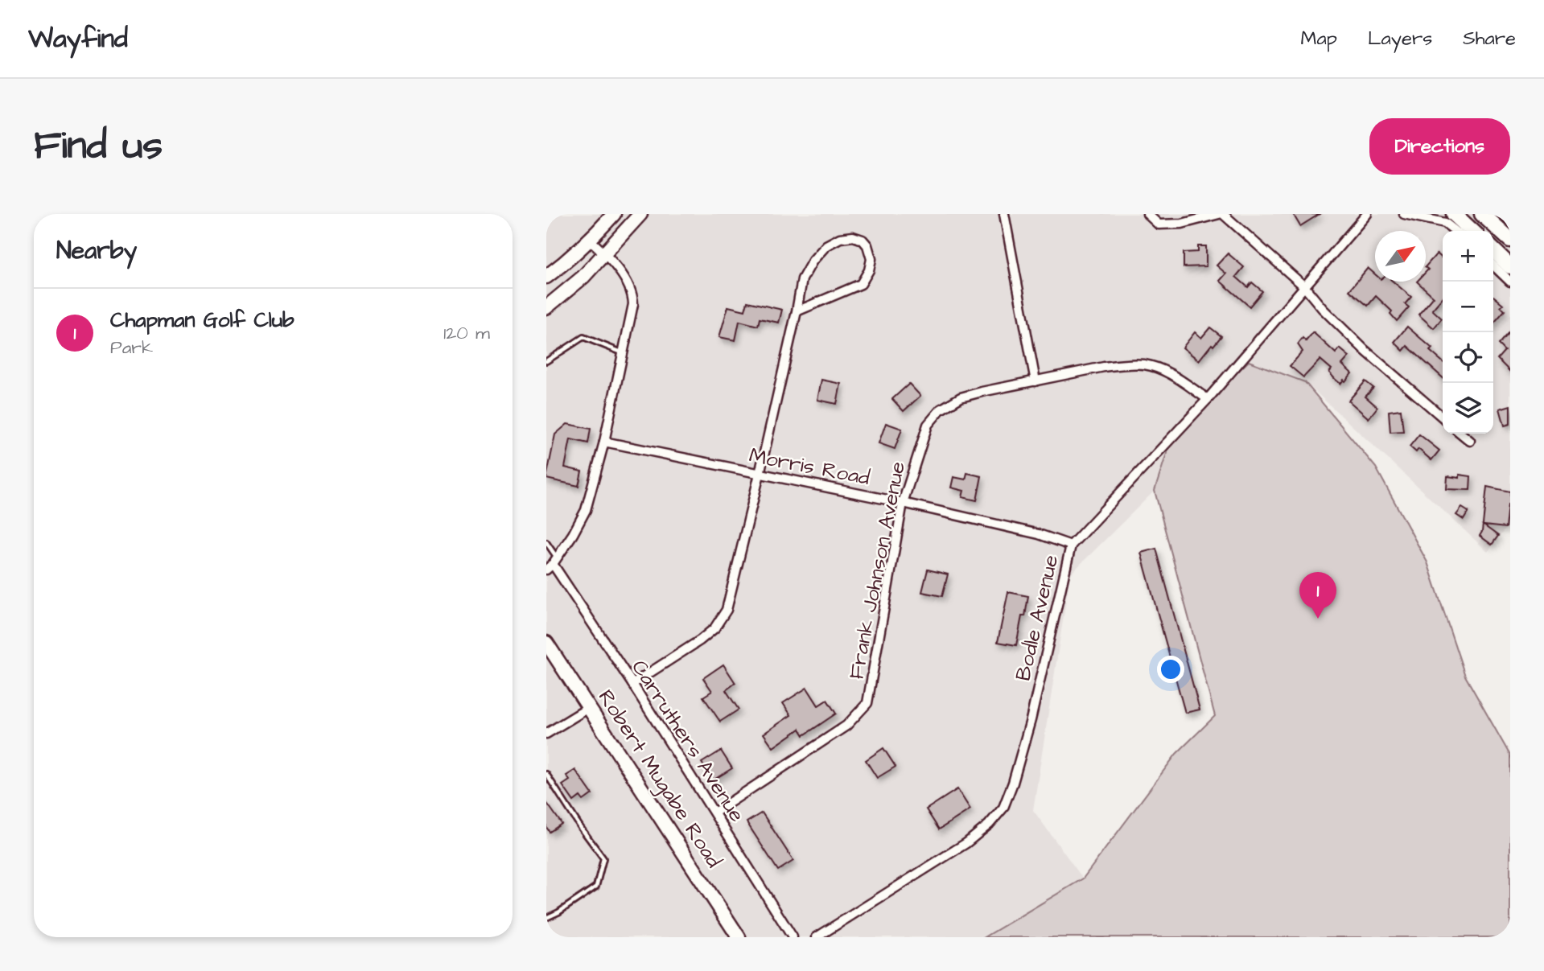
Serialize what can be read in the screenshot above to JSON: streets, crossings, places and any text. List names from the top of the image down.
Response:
{
  "streets": {
    "main road": ["Robert Mugabe Road"],
    "street": [
      "Morris Road",
      "Frank Johnson Avenue",
      "Bodle Avenue",
      "Carruthers Avenue"
    ]
  },
  "crossings": [
    ["Morris Road", "Frank Johnson Avenue"],
    ["Morris Road", "Bodle Avenue"],
    ["Frank Johnson Avenue", "Bodle Avenue"],
    ["Frank Johnson Avenue", "Carruthers Avenue"]
  ],
  "north": "top right",
  "page": {
    "header": "Wayfind",
    "nav": ["Map", "Layers", "Share"],
    "buttons": "Directions",
    "title": "Find us",
    "heading": "Nearby",
    "map_buttons": ["+", "−"],
    "list": [
      {
        "mark": "1",
        "name": "Chapman Golf Club",
        "note": "Park",
        "value": "120 m"
      }
    ],
    "pins": "1"
  }
}
